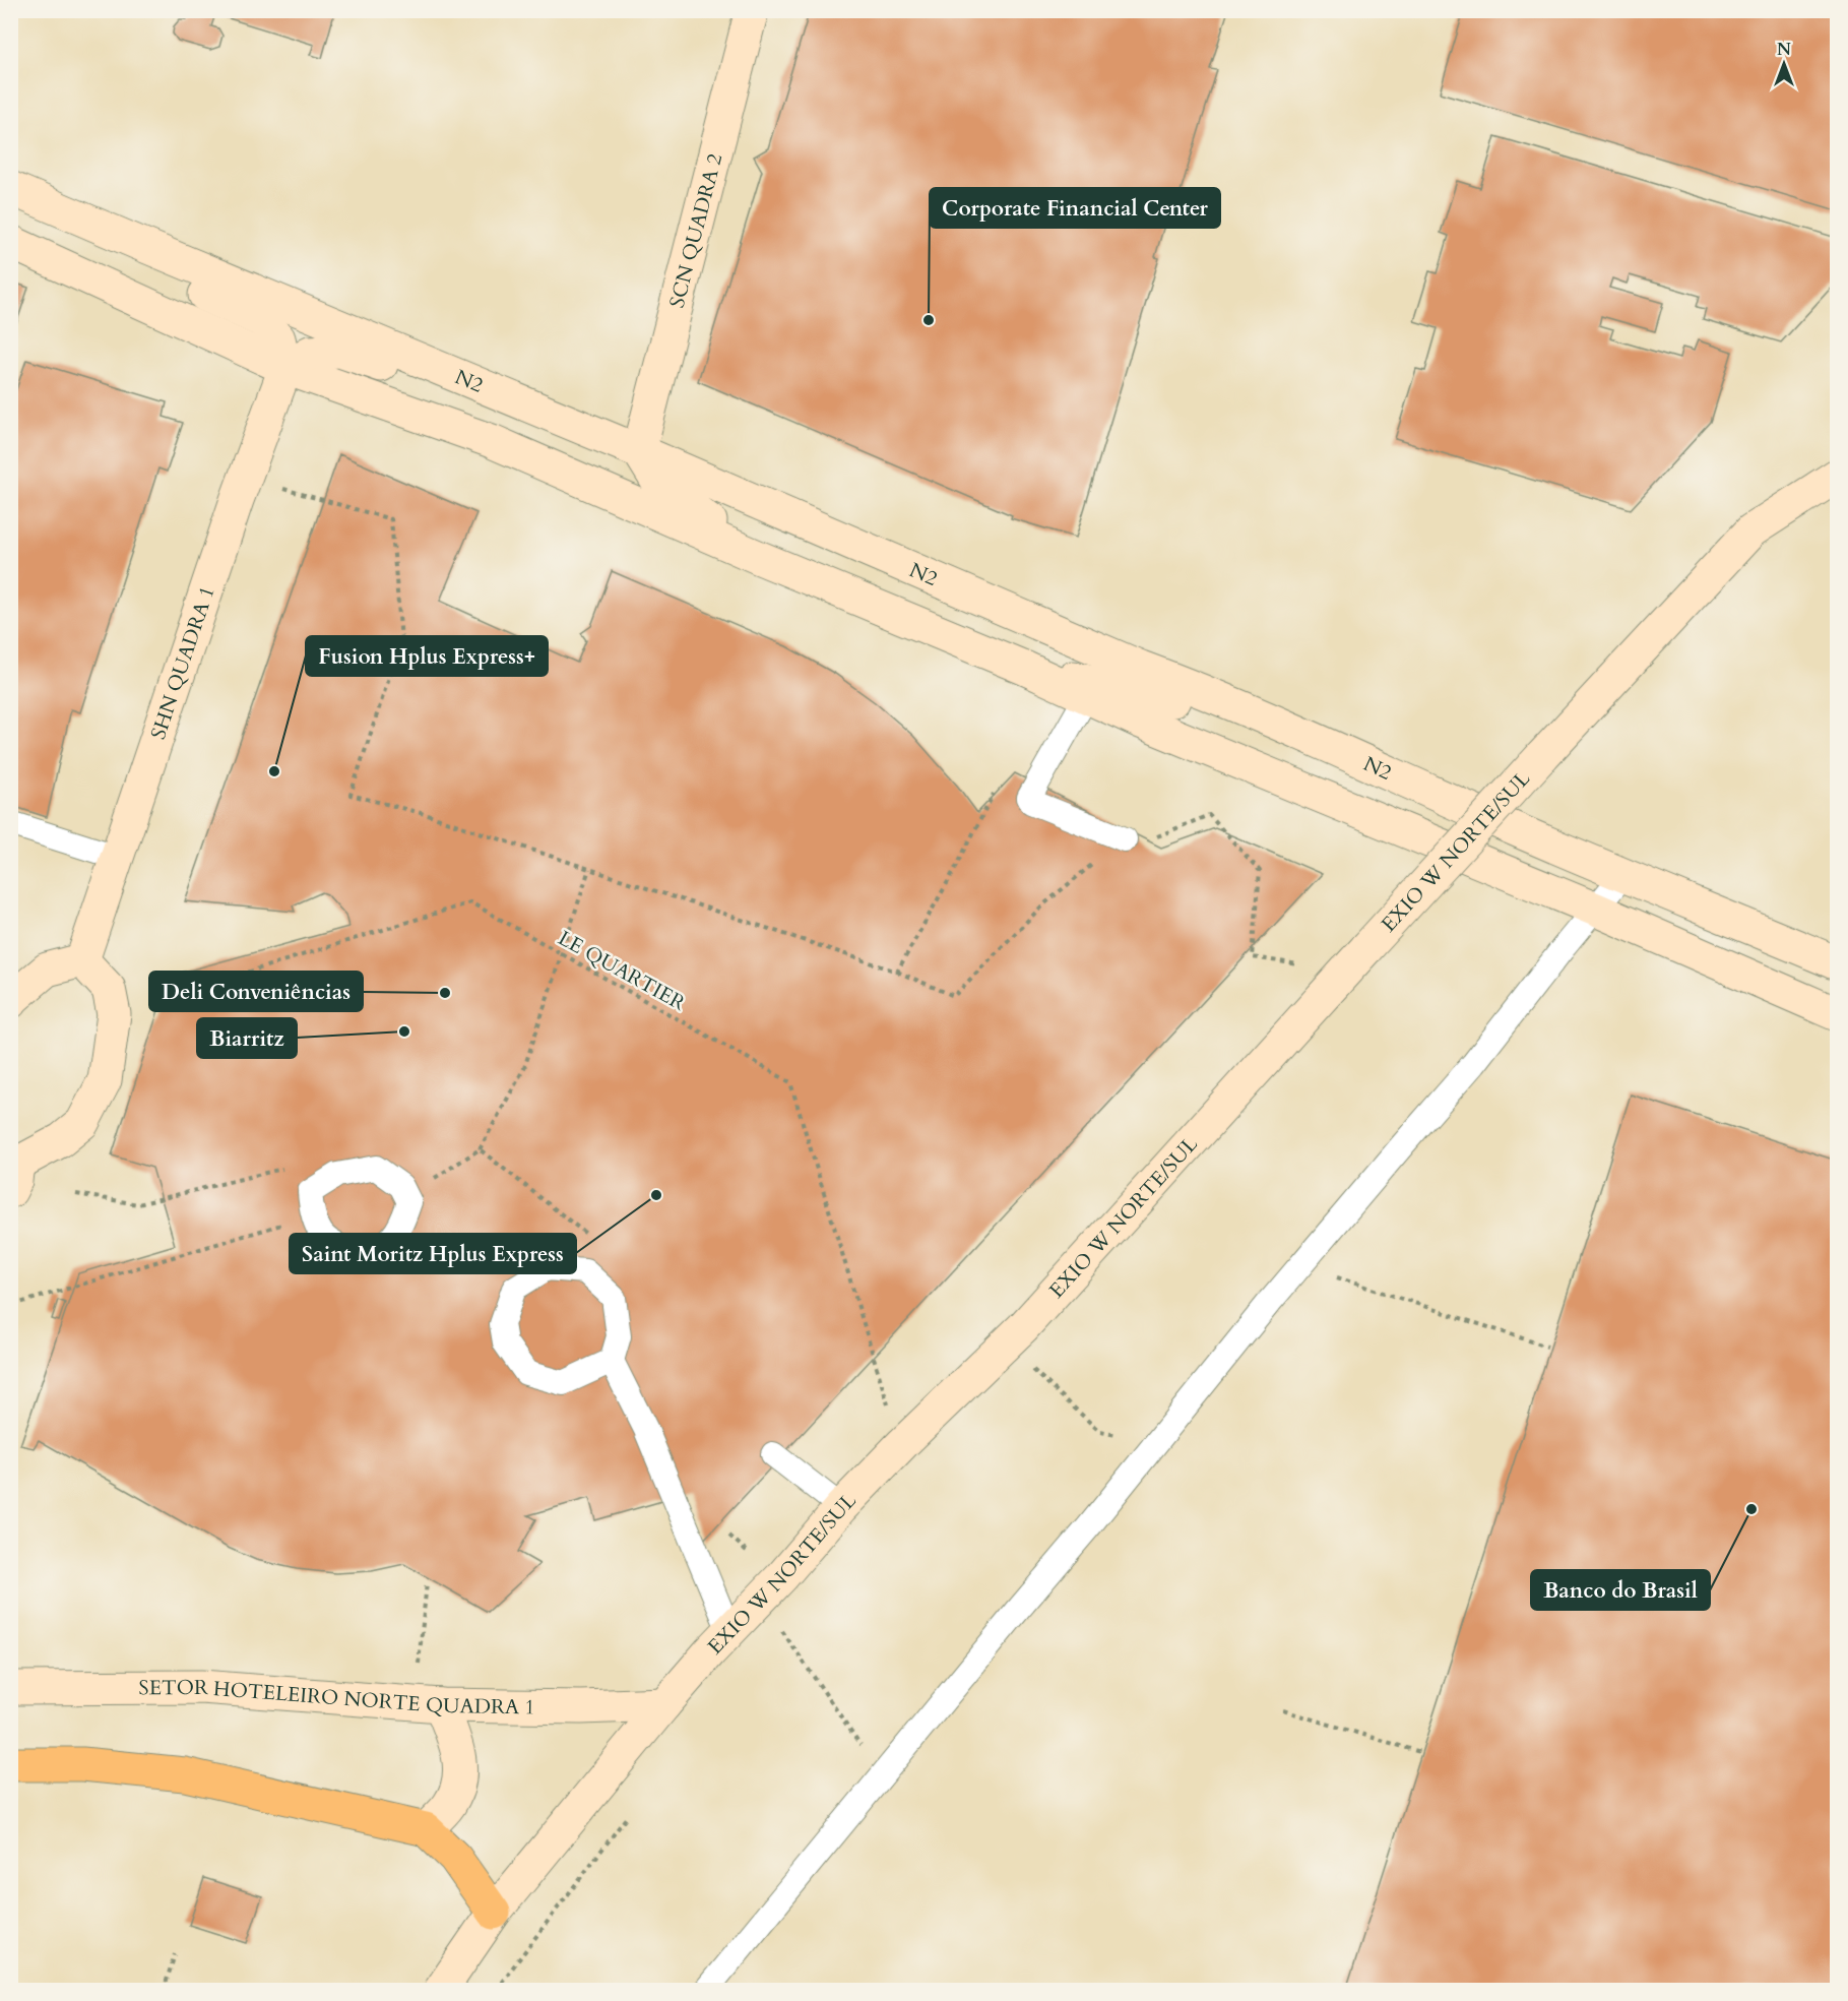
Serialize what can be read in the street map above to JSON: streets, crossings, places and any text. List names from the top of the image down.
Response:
{
  "streets": {
    "main road": [
      "SCN QUADRA 2",
      "N2",
      "SHN QUADRA 1",
      "EXIO W NORTE/SUL",
      "SETOR HOTELEIRO NORTE QUADRA 1"
    ],
    "path": ["LE QUARTIER"]
  },
  "crossings": [
    ["SCN QUADRA 2", "N2"],
    ["N2", "SHN QUADRA 1"],
    ["EXIO W NORTE/SUL", "SETOR HOTELEIRO NORTE QUADRA 1"]
  ],
  "places": [
    "Corporate Financial Center",
    "Fusion Hplus Express+",
    "Deli Conveniências",
    "Biarritz",
    "Saint Moritz Hplus Express",
    "Banco do Brasil"
  ],
  "north": "top"
}
